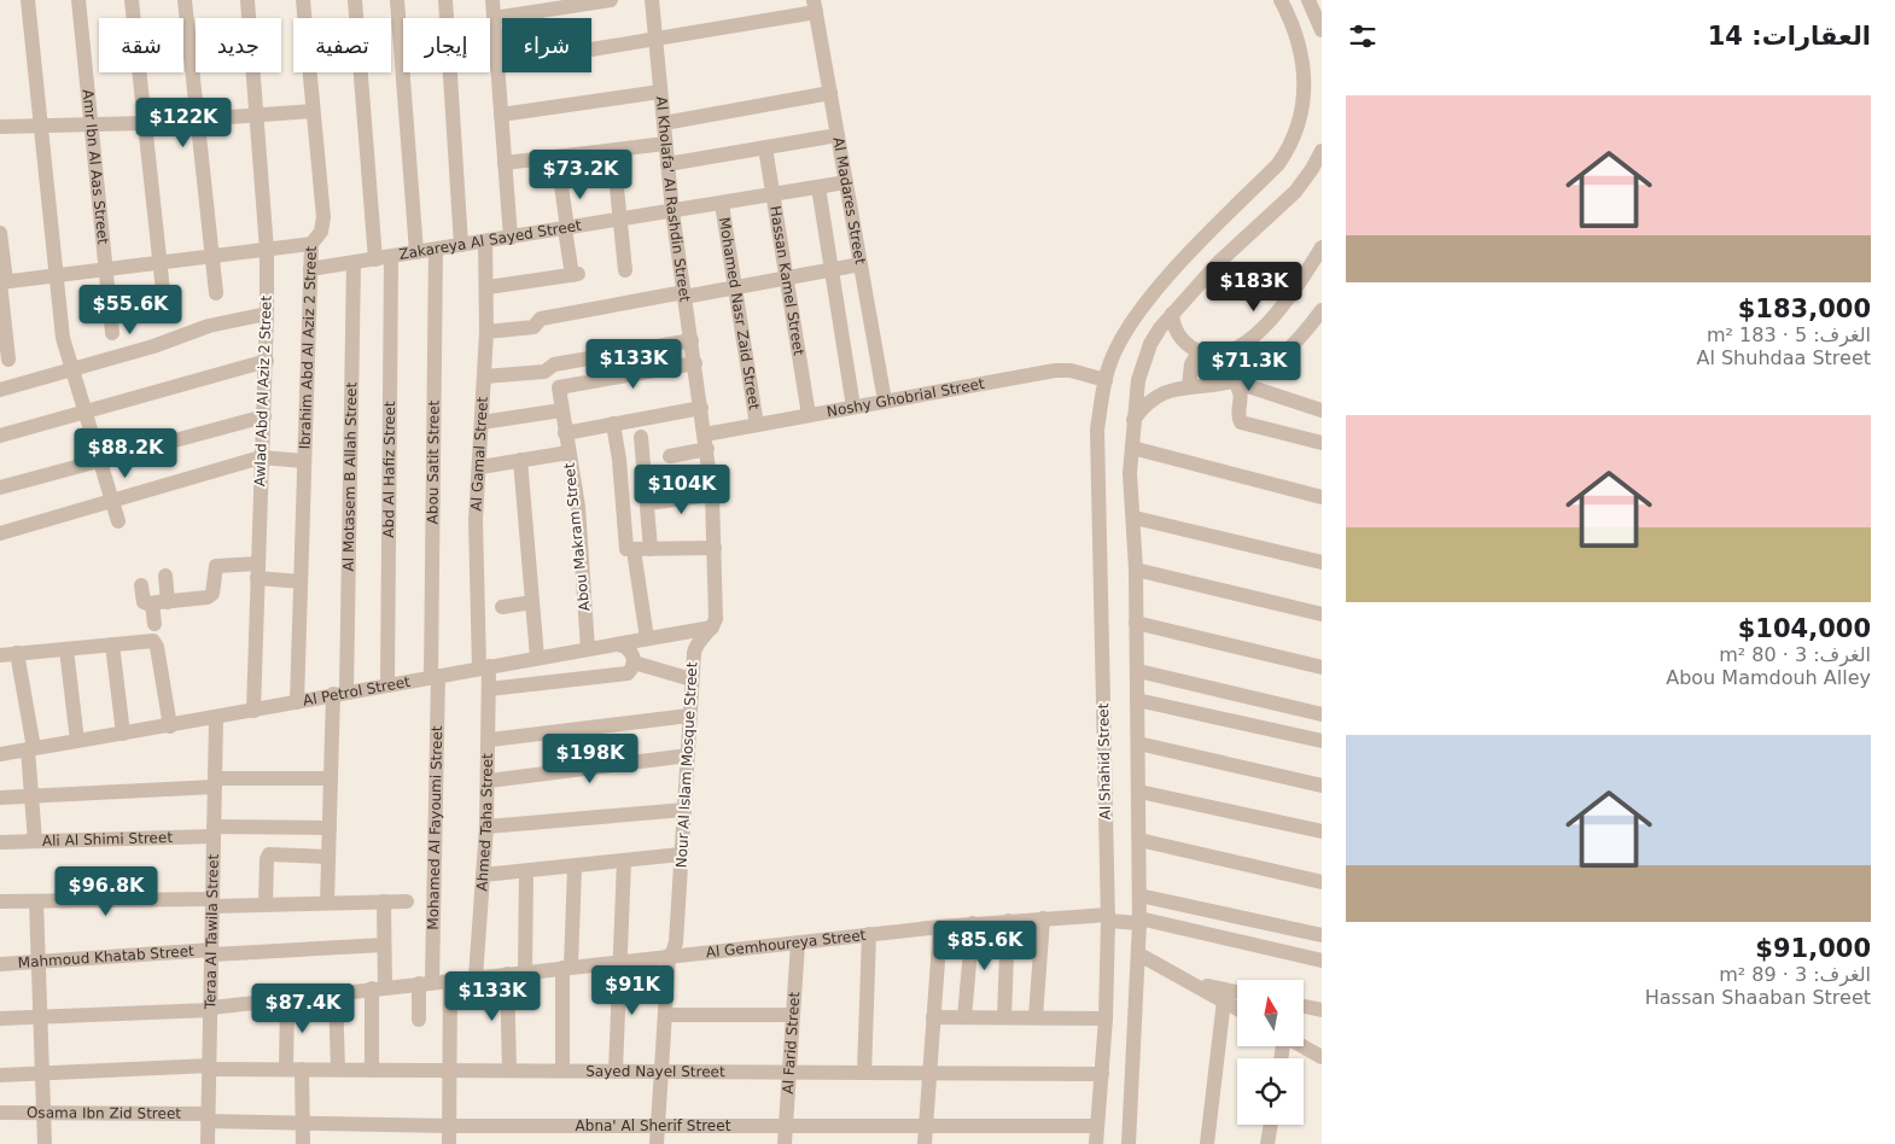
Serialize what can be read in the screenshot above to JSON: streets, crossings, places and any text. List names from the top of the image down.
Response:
{
  "streets": {
    "street": [
      "Amr Ibn Al Aas Street",
      "Al Kholafa' Al Rashdin Street",
      "Al Madares Street",
      "Zakareya Al Sayed Street",
      "Hassan Kamel Street",
      "Mohamed Nasr Zaid Street",
      "Ibrahim Abd Al Aziz 2 Street",
      "Awlad Abd Al Aziz 2 Street",
      "Noshy Ghobrial Street",
      "Al Gamal Street",
      "Abou Satit Street",
      "Abd Al Hafiz Street",
      "Al Motasem B Allah Street",
      "Abou Makram Street",
      "Al Petrol Street",
      "Al Shahid Street",
      "Nour Al Islam Mosque Street",
      "Ahmed Taha Street",
      "Mohamed Al Fayoumi Street",
      "Ali Al Shimi Street",
      "Teraa Al Tawila Street",
      "Al Gemhoureya Street",
      "Mahmoud Khatab Street",
      "Al Farid Street",
      "Sayed Nayel Street",
      "Osama Ibn Zid Street",
      "Abna' Al Sherif Street"
    ]
  },
  "crossings": [
    ["Al Kholafa' Al Rashdin Street", "Zakareya Al Sayed Street"],
    ["Al Kholafa' Al Rashdin Street", "Noshy Ghobrial Street"],
    ["Al Kholafa' Al Rashdin Street", "Abou Makram Street"],
    ["Al Madares Street", "Zakareya Al Sayed Street"],
    ["Al Madares Street", "Noshy Ghobrial Street"],
    ["Zakareya Al Sayed Street", "Hassan Kamel Street"],
    ["Zakareya Al Sayed Street", "Mohamed Nasr Zaid Street"],
    ["Zakareya Al Sayed Street", "Ibrahim Abd Al Aziz 2 Street"],
    ["Zakareya Al Sayed Street", "Al Gamal Street"],
    ["Zakareya Al Sayed Street", "Abou Satit Street"],
    ["Zakareya Al Sayed Street", "Abd Al Hafiz Street"],
    ["Zakareya Al Sayed Street", "Al Motasem B Allah Street"],
    ["Hassan Kamel Street", "Noshy Ghobrial Street"],
    ["Mohamed Nasr Zaid Street", "Noshy Ghobrial Street"],
    ["Ibrahim Abd Al Aziz 2 Street", "Al Petrol Street"],
    ["Awlad Abd Al Aziz 2 Street", "Al Petrol Street"],
    ["Noshy Ghobrial Street", "Al Shahid Street"],
    ["Al Gamal Street", "Al Petrol Street"],
    ["Al Gamal Street", "Ahmed Taha Street"],
    ["Abou Satit Street", "Al Petrol Street"],
    ["Abou Satit Street", "Mohamed Al Fayoumi Street"],
    ["Abd Al Hafiz Street", "Al Petrol Street"],
    ["Al Motasem B Allah Street", "Al Petrol Street"],
    ["Al Motasem B Allah Street", "Ali Al Shimi Street"],
    ["Abou Makram Street", "Al Petrol Street"],
    ["Al Petrol Street", "Nour Al Islam Mosque Street"],
    ["Al Petrol Street", "Ahmed Taha Street"],
    ["Al Petrol Street", "Mohamed Al Fayoumi Street"],
    ["Al Petrol Street", "Teraa Al Tawila Street"],
    ["Al Shahid Street", "Al Gemhoureya Street"],
    ["Al Shahid Street", "Sayed Nayel Street"],
    ["Al Shahid Street", "Abna' Al Sherif Street"],
    ["Nour Al Islam Mosque Street", "Al Gemhoureya Street"],
    ["Nour Al Islam Mosque Street", "Sayed Nayel Street"],
    ["Nour Al Islam Mosque Street", "Abna' Al Sherif Street"],
    ["Ahmed Taha Street", "Al Gemhoureya Street"],
    ["Mohamed Al Fayoumi Street", "Al Gemhoureya Street"],
    ["Ali Al Shimi Street", "Teraa Al Tawila Street"],
    ["Teraa Al Tawila Street", "Al Gemhoureya Street"],
    ["Teraa Al Tawila Street", "Mahmoud Khatab Street"],
    ["Teraa Al Tawila Street", "Sayed Nayel Street"],
    ["Teraa Al Tawila Street", "Osama Ibn Zid Street"],
    ["Teraa Al Tawila Street", "Abna' Al Sherif Street"],
    ["Al Gemhoureya Street", "Al Farid Street"],
    ["Al Farid Street", "Sayed Nayel Street"],
    ["Al Farid Street", "Abna' Al Sherif Street"],
    ["Osama Ibn Zid Street", "Abna' Al Sherif Street"]
  ],
  "north": "top",
  "page": {
    "heading": "العقارات: 14",
    "chip": [
      "شراء",
      "إيجار",
      "تصفية",
      "جديد",
      "شقة"
    ],
    "list": [
      {
        "name": "$183,000",
        "note": "الغرف: 5 · 183 m² · Al Shuhdaa Street"
      },
      {
        "name": "$104,000",
        "note": "الغرف: 3 · 80 m² · Abou Mamdouh Alley"
      },
      {
        "name": "$91,000",
        "note": "الغرف: 3 · 89 m² · Hassan Shaaban Street"
      }
    ],
    "price": [
      "$122K",
      "$73.2K",
      "$183K",
      "$55.6K",
      "$133K",
      "$71.3K",
      "$88.2K",
      "$104K",
      "$198K",
      "$96.8K",
      "$85.6K",
      "$91K",
      "$133K",
      "$87.4K"
    ]
  }
}
